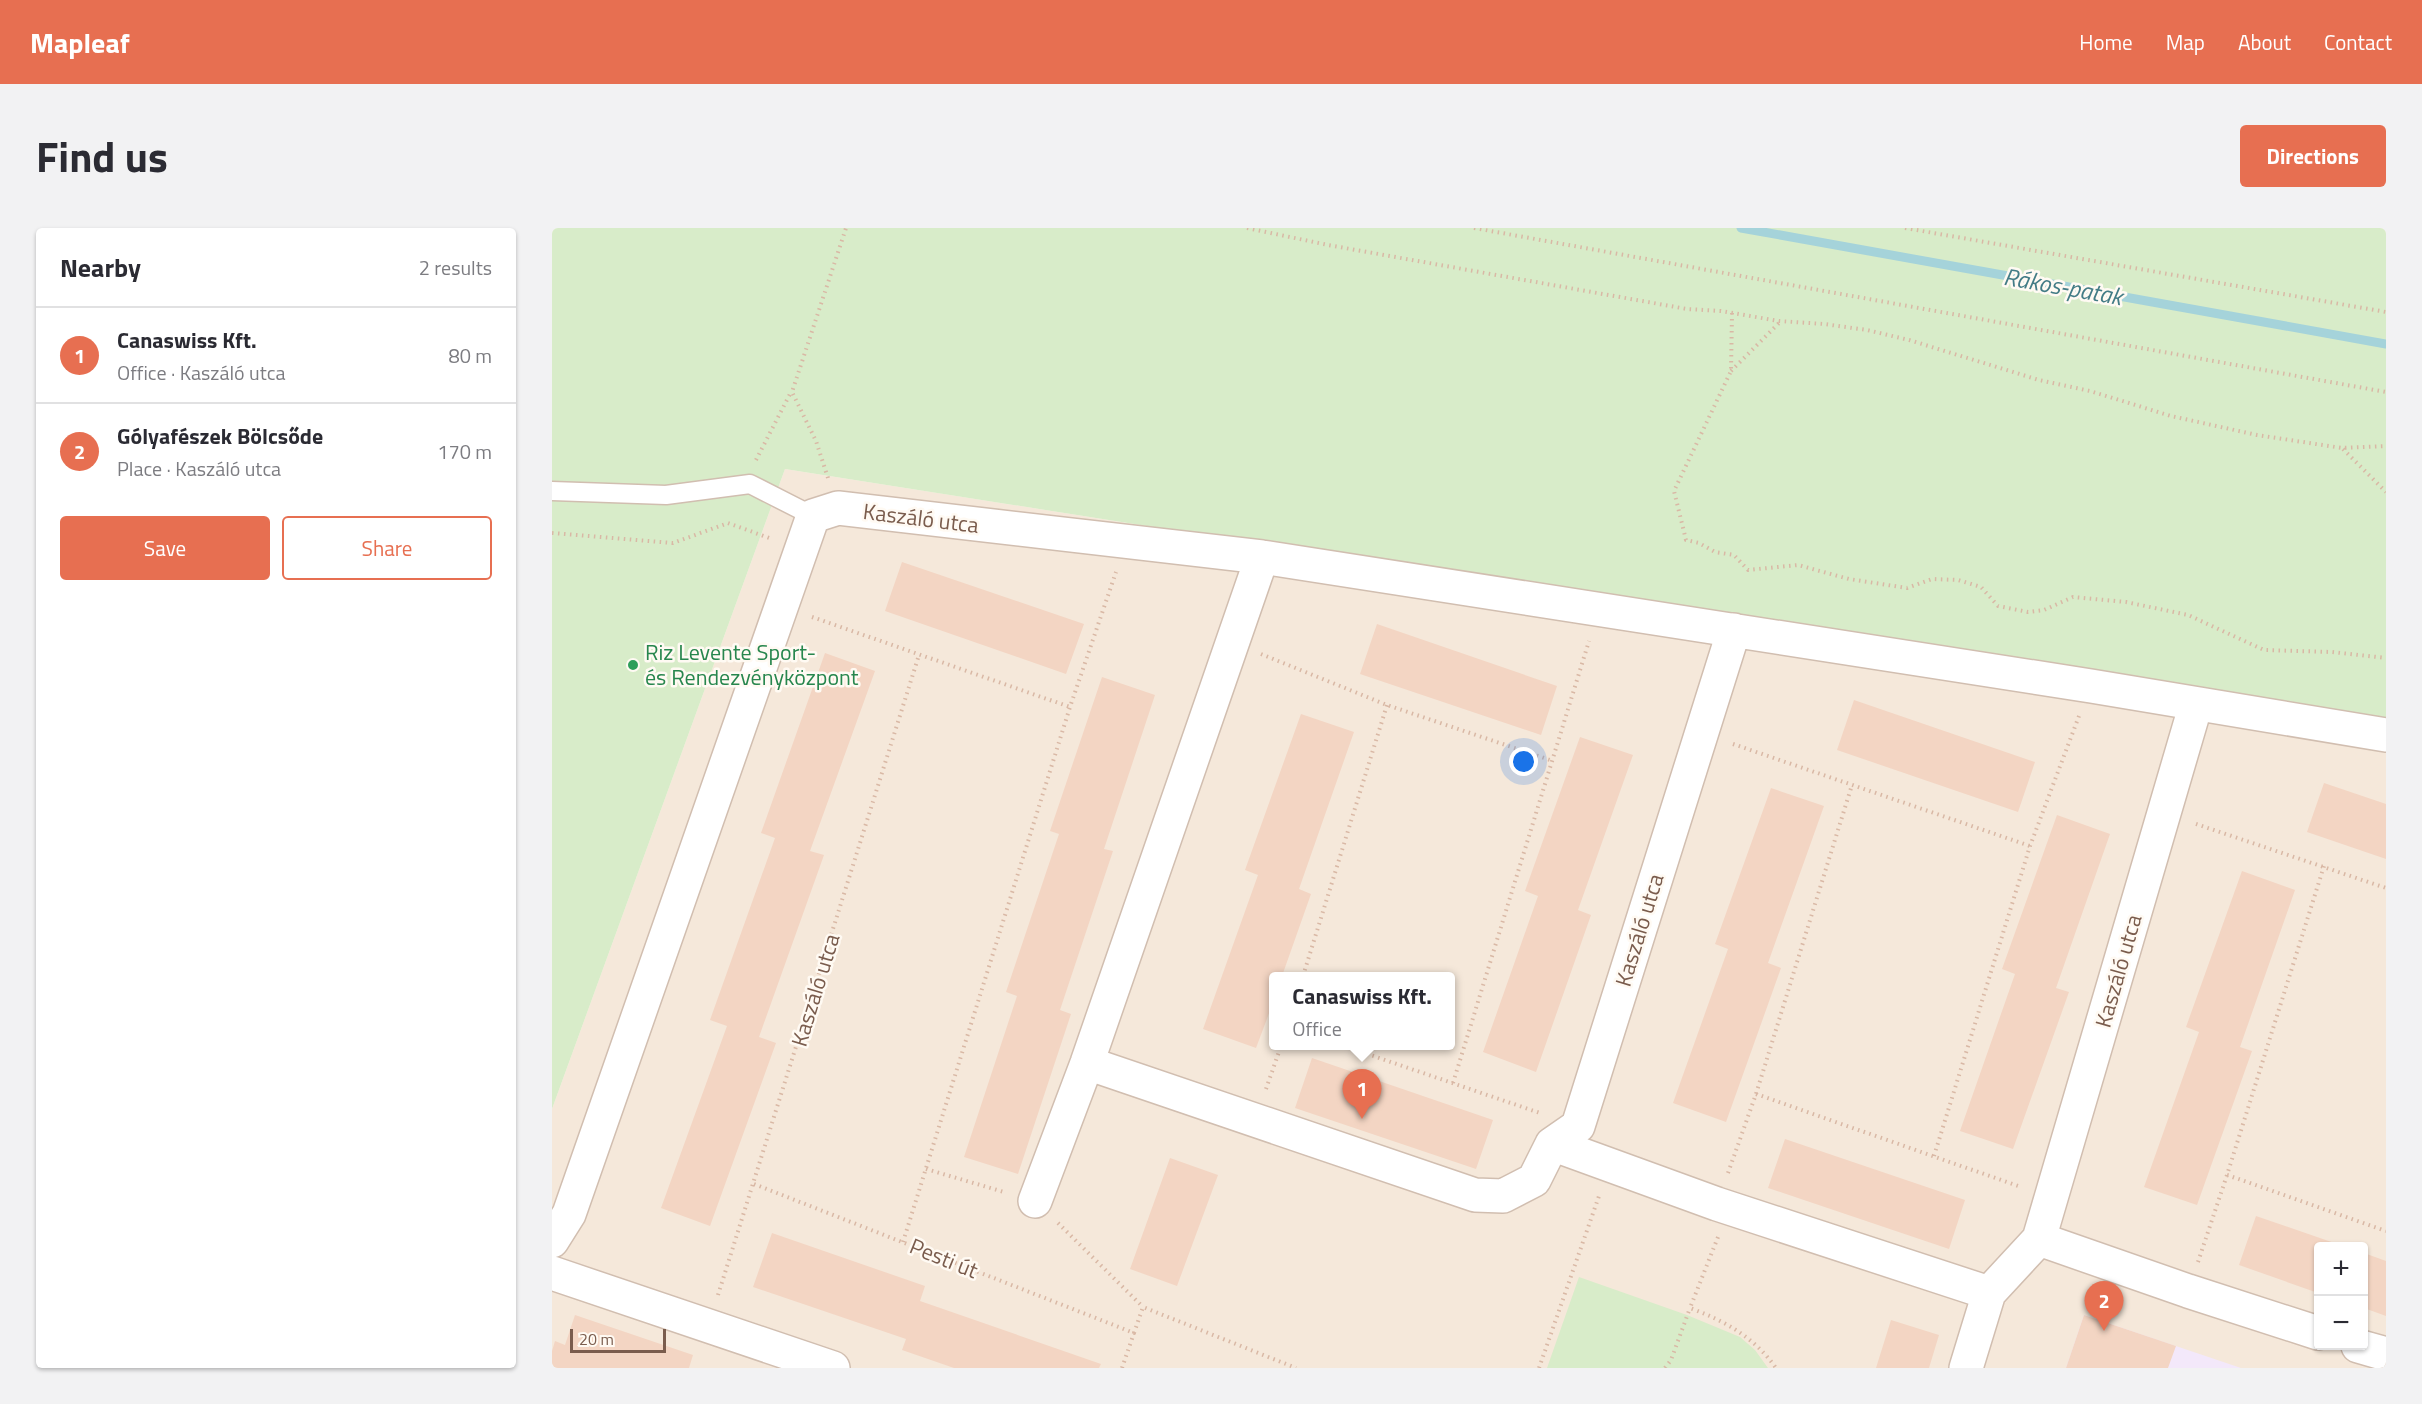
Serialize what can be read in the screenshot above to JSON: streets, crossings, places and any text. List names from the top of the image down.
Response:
{
  "streets": {
    "street": ["Kaszáló utca"],
    "path": ["Pesti út"]
  },
  "crossings": [
    ["Kaszáló utca", "Pesti út"]
  ],
  "water": ["Rákos-patak"],
  "places": ["Riz Levente Sport- és Rendezvényközpont"],
  "scale_bar": "20 m",
  "page": {
    "header": "Mapleaf",
    "nav": [
      "Home",
      "Map",
      "About",
      "Contact"
    ],
    "title": "Find us",
    "buttons": [
      "Directions",
      ["Save", "Share"]
    ],
    "heading": ["Nearby", "2 results"],
    "list": [
      {
        "mark": "1",
        "name": "Canaswiss Kft.",
        "note": "Office · Kaszáló utca",
        "value": "80 m"
      },
      {
        "mark": "2",
        "name": "Gólyafészek Bölcsőde",
        "note": "Place · Kaszáló utca",
        "value": "170 m"
      }
    ],
    "popup": ["Canaswiss Kft.", "Office"],
    "pins": ["1", "2"],
    "map_buttons": ["+", "−"],
    "scale": "20 m"
  }
}
